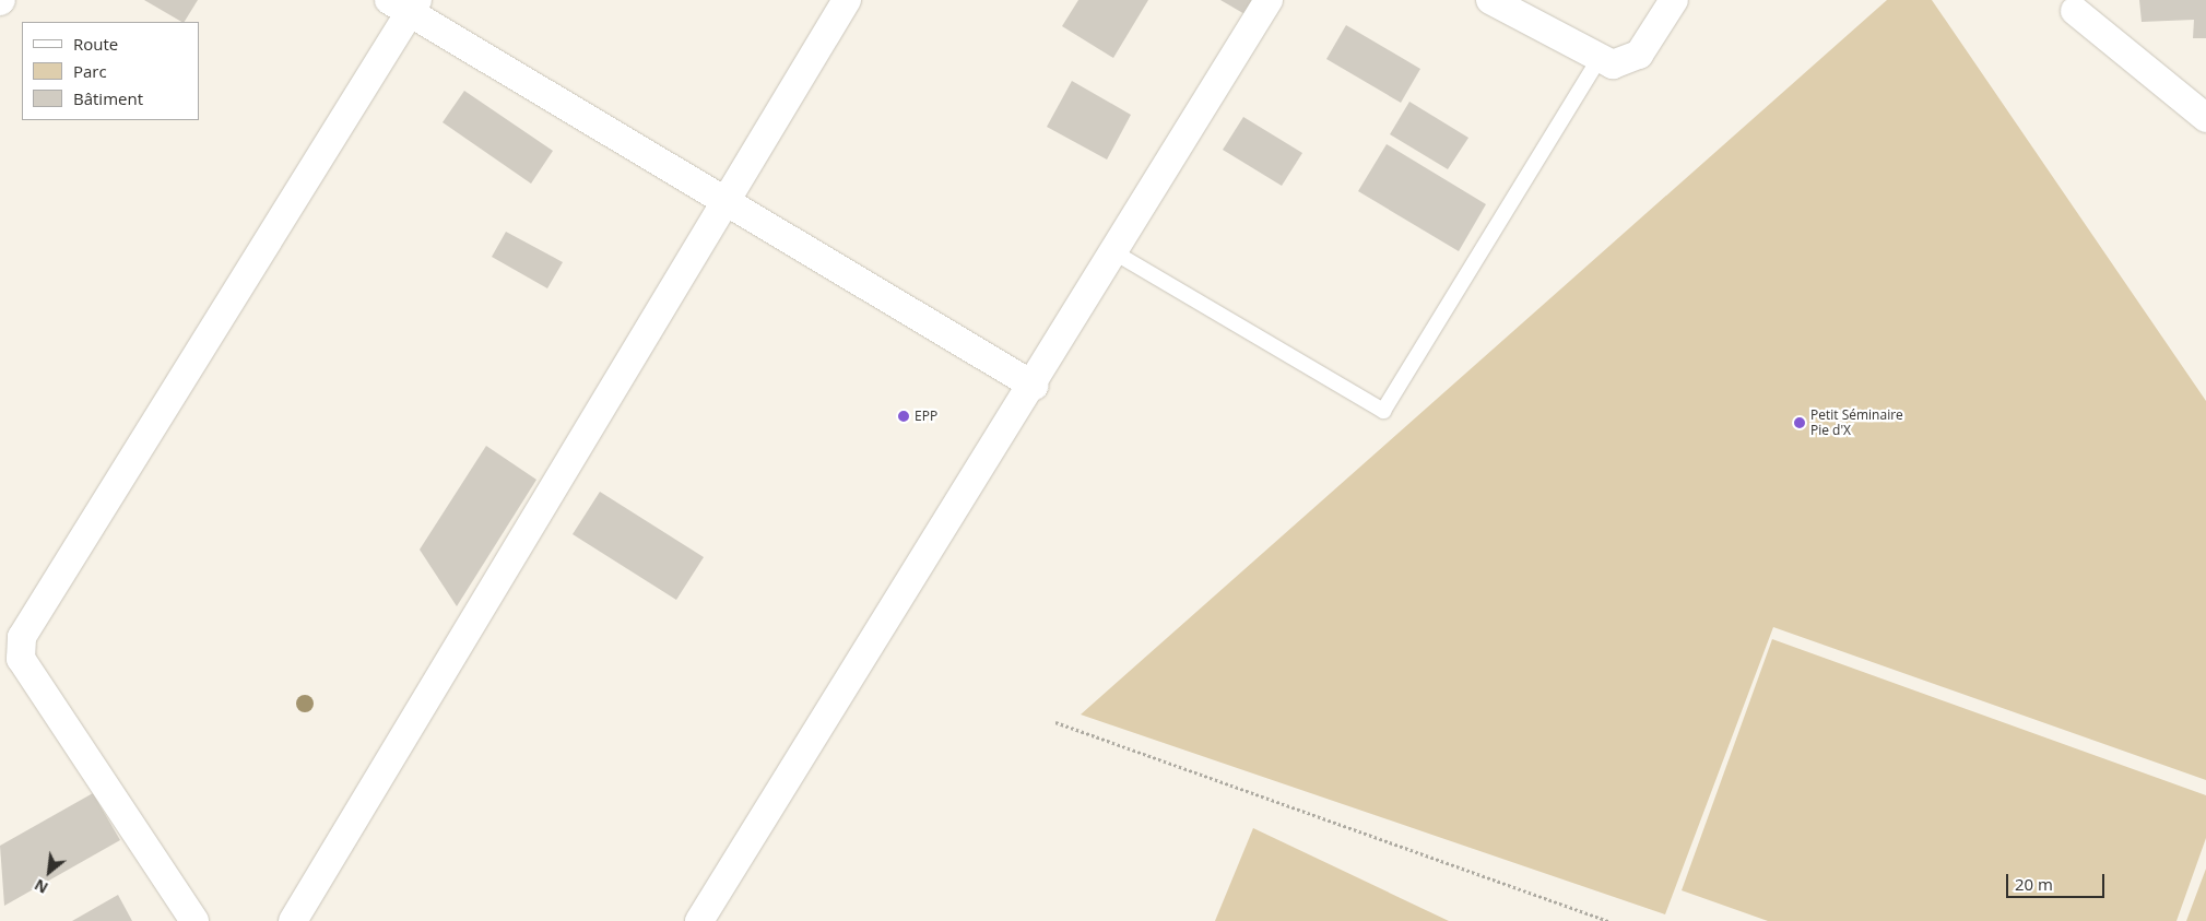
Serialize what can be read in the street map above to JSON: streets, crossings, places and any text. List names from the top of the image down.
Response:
{
  "places": ["EPP", "Petit Séminaire Pie d'X"],
  "legend": ["Route", "Parc", "Bâtiment"],
  "scale_bar": "20 m",
  "north": "bottom left"
}
